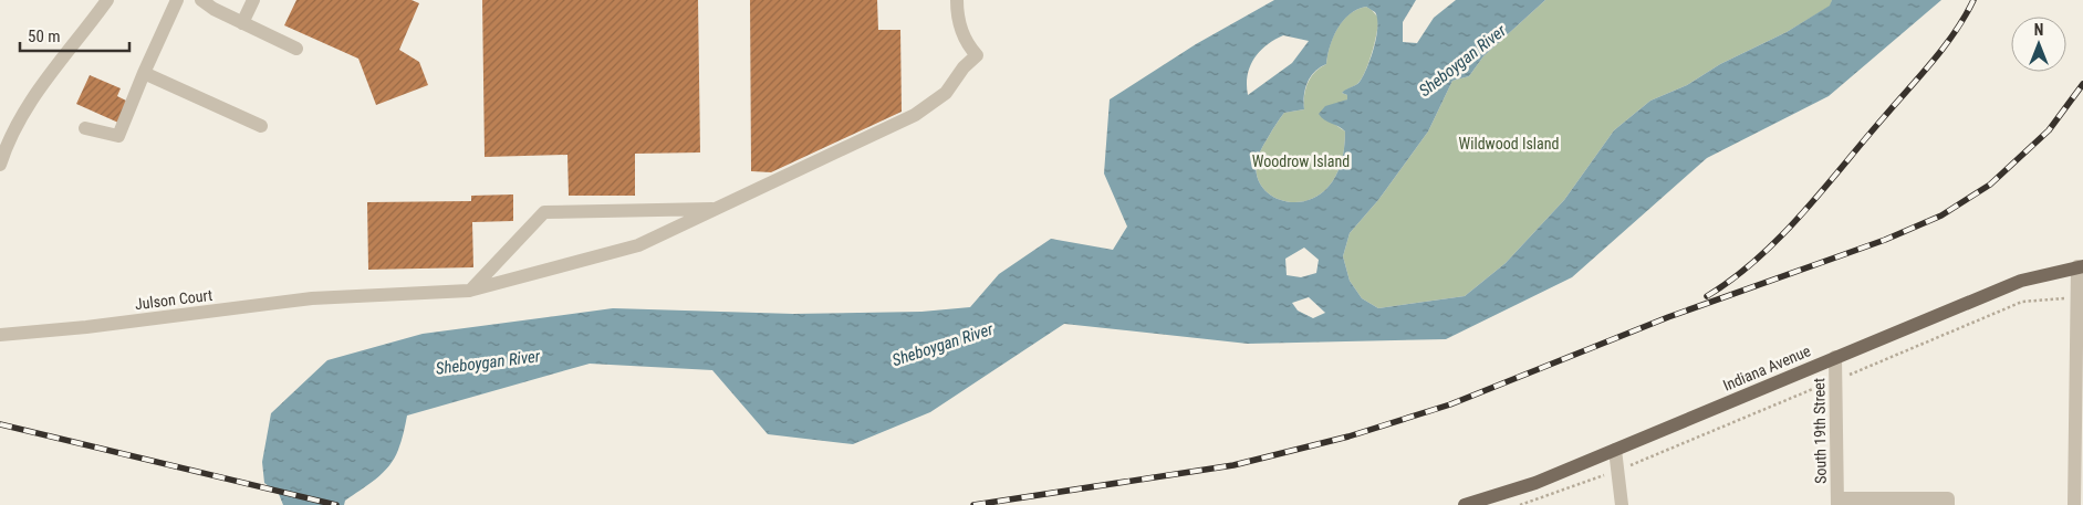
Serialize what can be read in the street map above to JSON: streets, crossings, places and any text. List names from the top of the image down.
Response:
{
  "streets": {
    "main road": ["Indiana Avenue"],
    "street": ["Julson Court", "South 19th Street"]
  },
  "crossings": [
    ["Indiana Avenue", "South 19th Street"]
  ],
  "water": ["Sheboygan River"],
  "parks": ["Wildwood Island", "Woodrow Island"],
  "scale_bar": "50 m",
  "north": "top"
}
